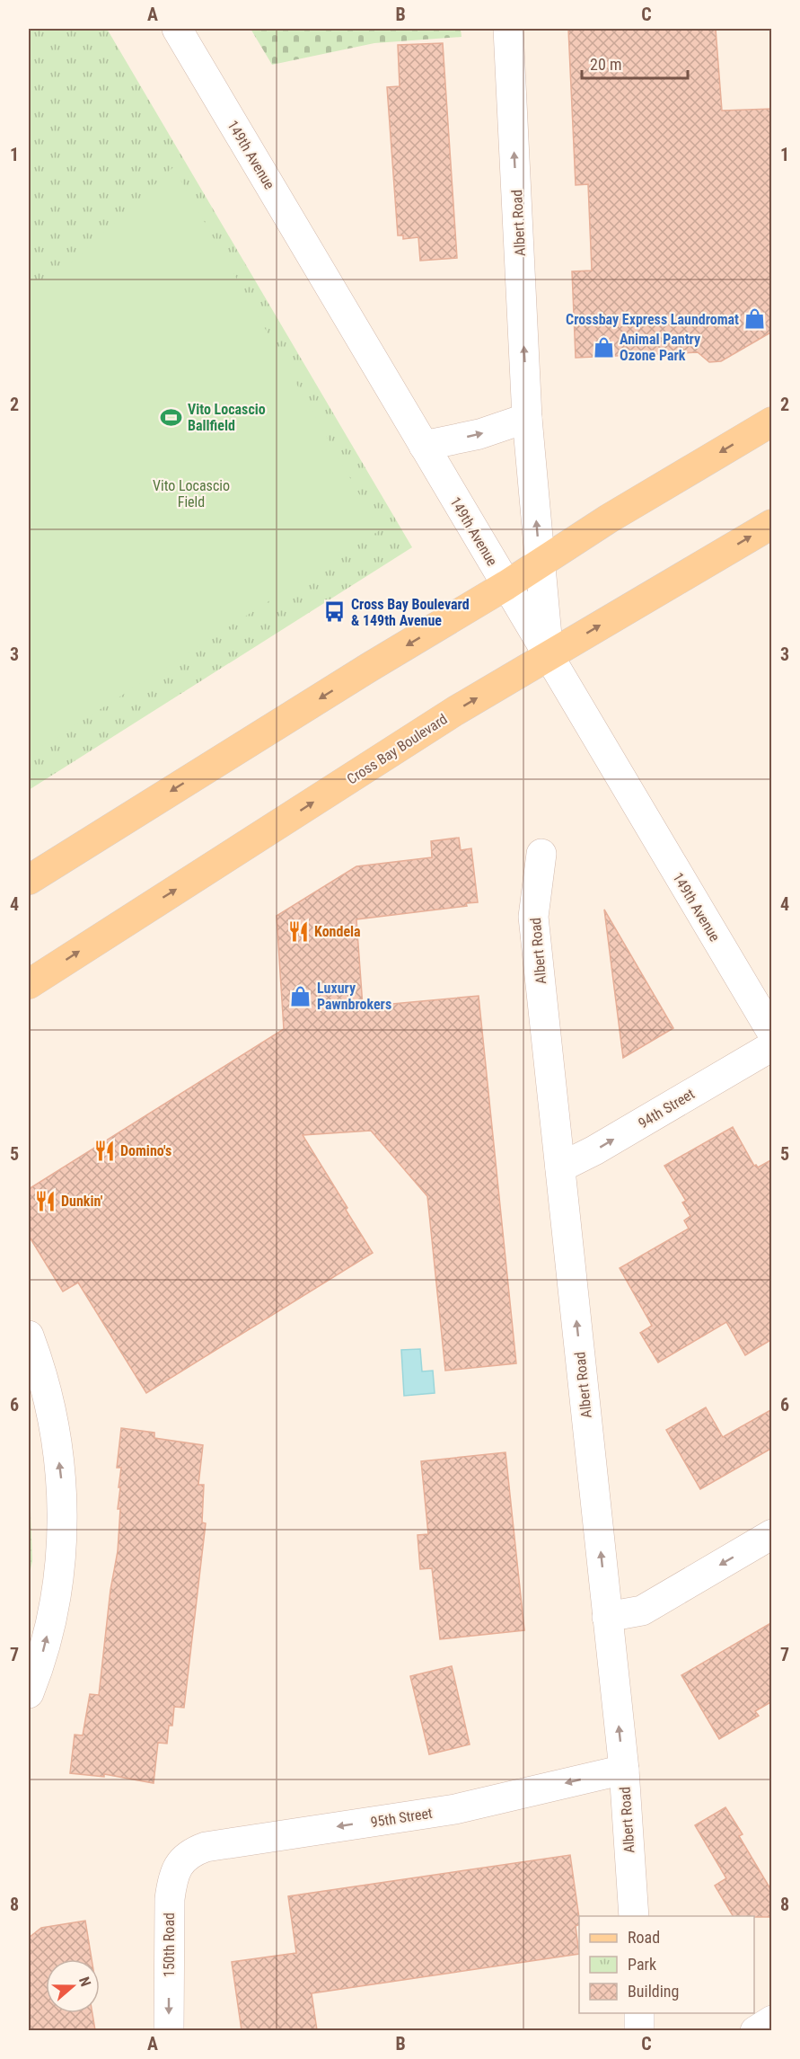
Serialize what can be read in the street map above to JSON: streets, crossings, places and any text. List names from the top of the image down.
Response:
{
  "streets": {
    "main road": ["Cross Bay Boulevard"],
    "street": [
      "149th Avenue",
      "Albert Road",
      "94th Street",
      "95th Street",
      "150th Road"
    ]
  },
  "crossings": [
    ["149th Avenue", "Albert Road"],
    ["149th Avenue", "Cross Bay Boulevard"],
    ["Albert Road", "Cross Bay Boulevard"],
    ["Albert Road", "94th Street"],
    ["Albert Road", "95th Street"],
    ["95th Street", "150th Road"]
  ],
  "one_way": [
    "Albert Road",
    "94th Street",
    "95th Street",
    "150th Road"
  ],
  "parks": ["Vito Locascio Field"],
  "places": {
    "shop": ["Crossbay Express Laundromat", "Animal Pantry Ozone Park", "Luxury Pawnbrokers"],
    "sports": ["Vito Locascio Ballfield"],
    "bus stop": ["Cross Bay Boulevard & 149th Avenue"],
    "restaurant": ["Kondela", "Domino's", "Dunkin'"]
  },
  "legend": ["Road", "Park", "Building"],
  "scale_bar": "20 m",
  "north": "right",
  "grid": {
    "columns": ["A", "B", "C"],
    "rows": [
      "1",
      "2",
      "3",
      "4",
      "5",
      "6",
      "7",
      "8"
    ]
  }
}
